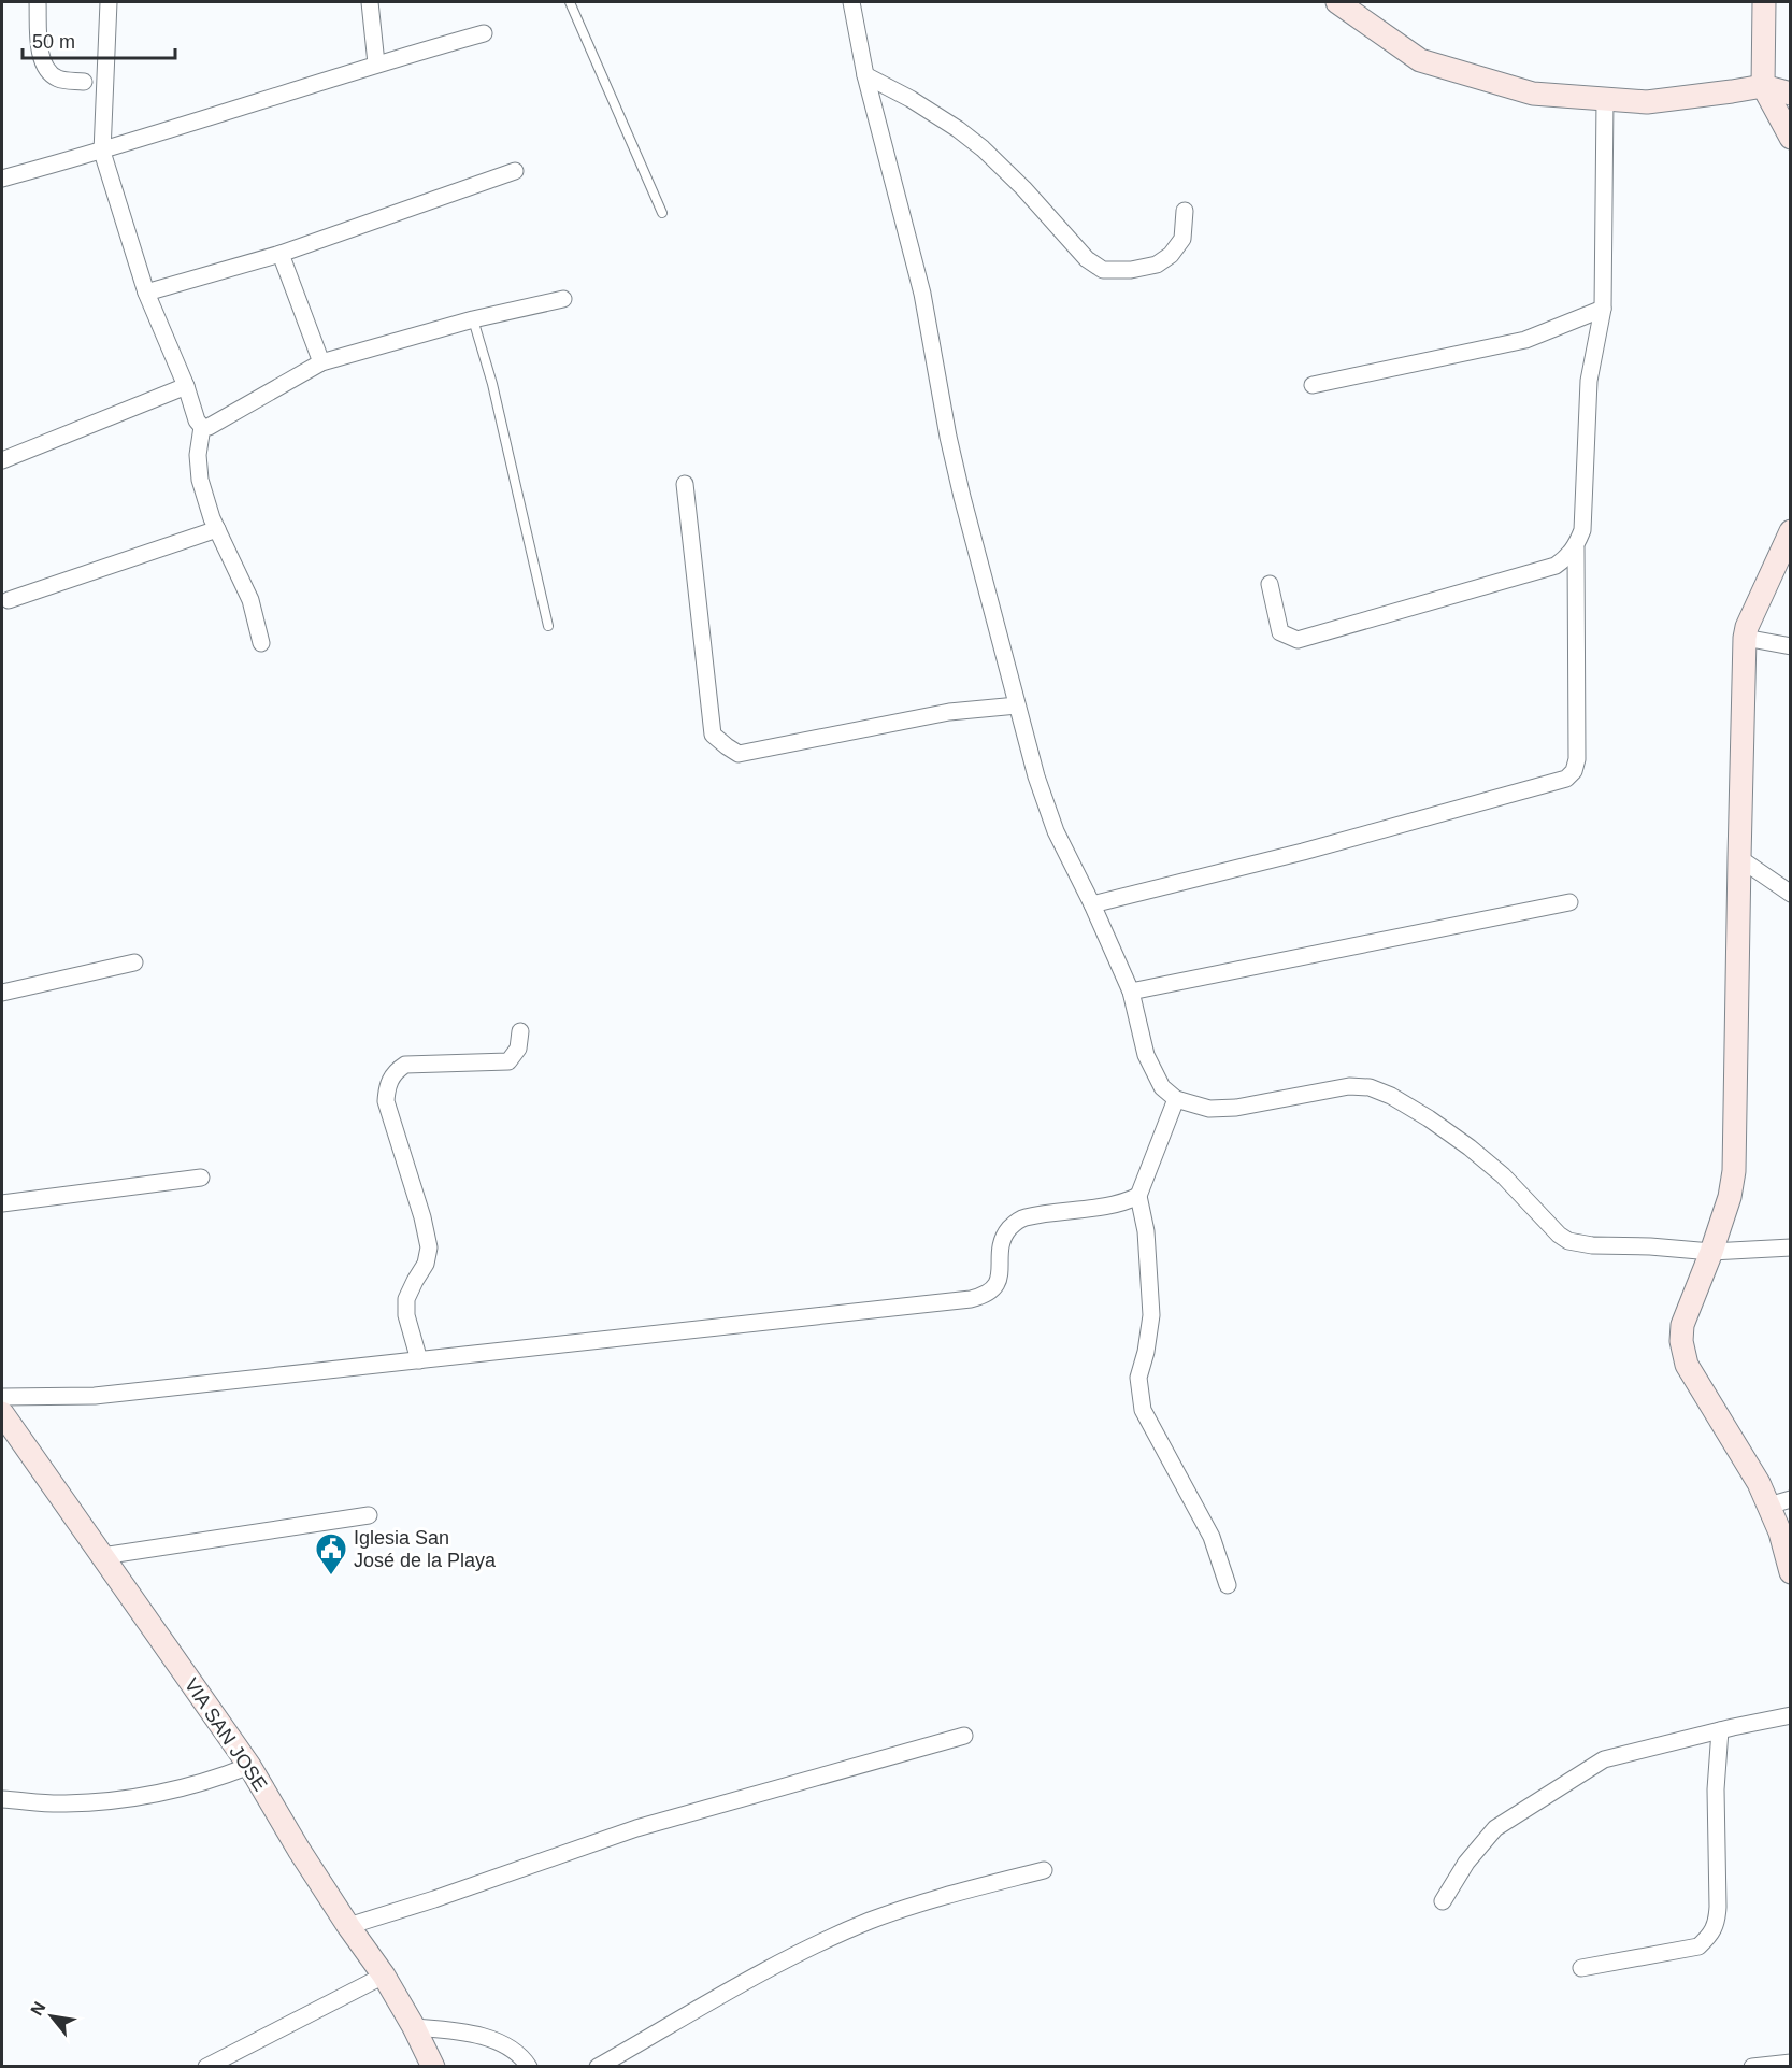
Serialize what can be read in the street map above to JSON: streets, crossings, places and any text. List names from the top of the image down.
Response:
{
  "streets": {
    "street": ["VIA SAN JOSE"]
  },
  "places": {
    "public building": ["Iglesia San José de la Playa"]
  },
  "scale_bar": "50 m",
  "north": "top left"
}
